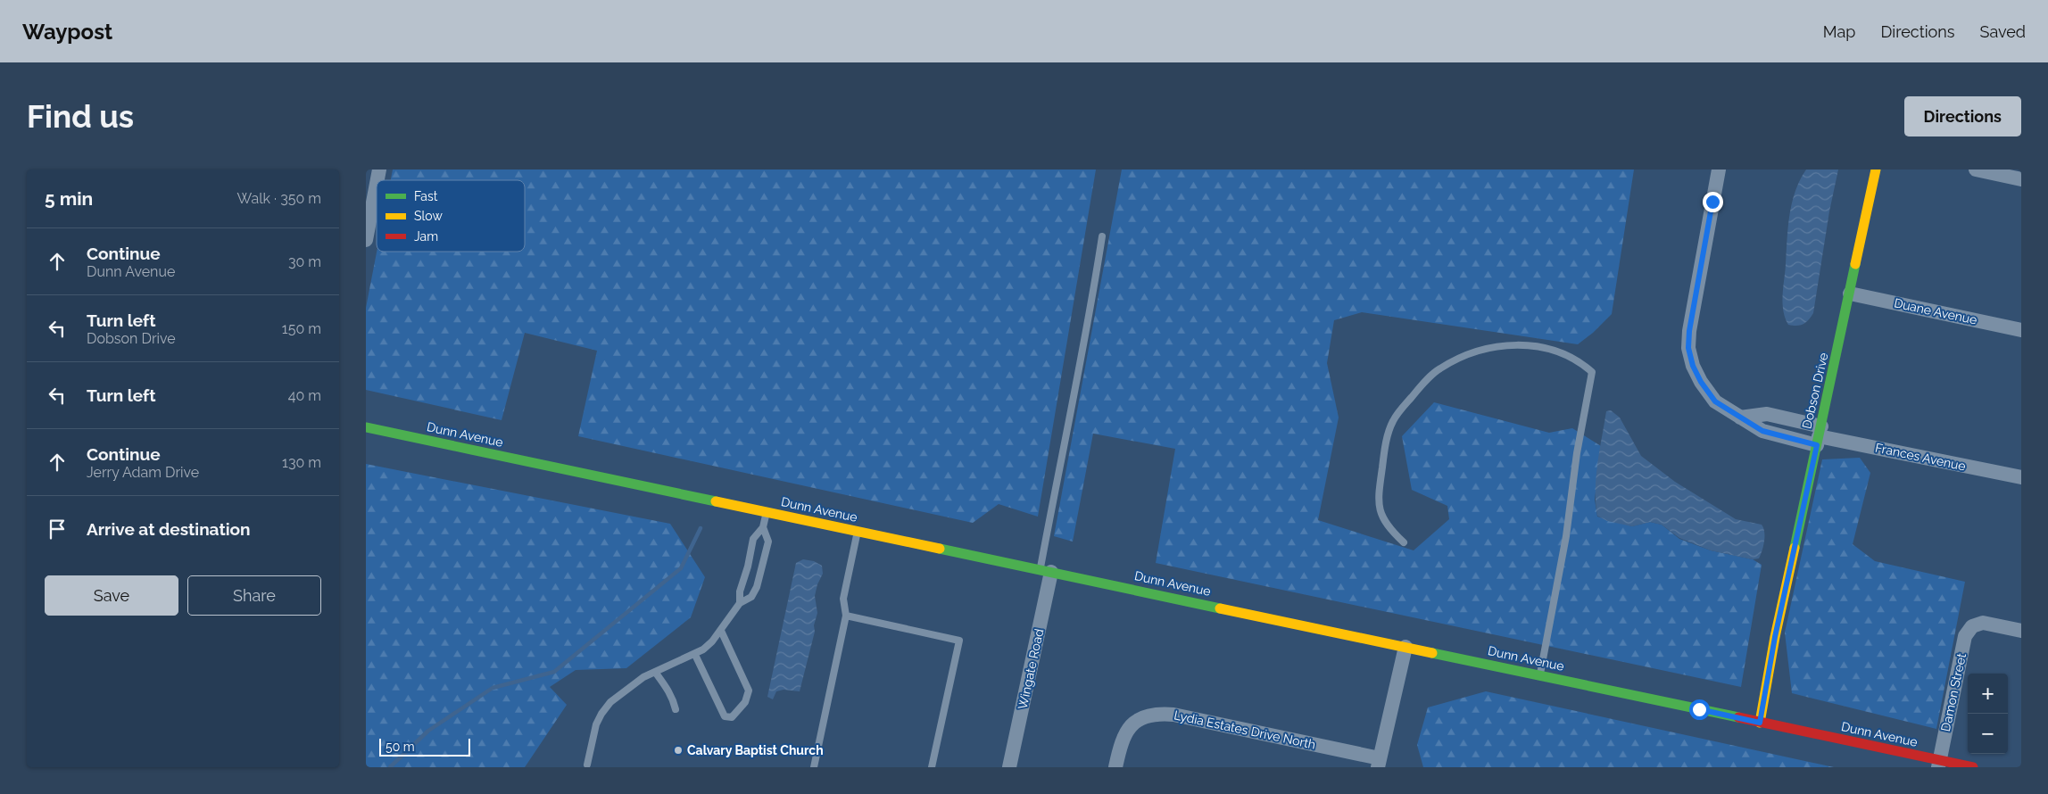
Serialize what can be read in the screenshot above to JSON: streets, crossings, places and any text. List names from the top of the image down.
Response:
{
  "streets": {
    "main road": ["Dobson Drive", "Dunn Avenue"],
    "street": [
      "Duane Avenue",
      "Frances Avenue",
      "Wingate Road",
      "Damon Street",
      "Lydia Estates Drive North"
    ]
  },
  "crossings": [
    ["Duane Avenue", "Dobson Drive"],
    ["Dobson Drive", "Dunn Avenue"],
    ["Dobson Drive", "Frances Avenue"],
    ["Dunn Avenue", "Wingate Road"],
    ["Dunn Avenue", "Damon Street"]
  ],
  "places": ["Calvary Baptist Church"],
  "legend": ["Fast", "Slow", "Jam"],
  "scale_bar": "50 m",
  "page": {
    "header": "Waypost",
    "nav": ["Map", "Directions", "Saved"],
    "buttons": [
      "Directions",
      ["Save", "Share"]
    ],
    "title": "Find us",
    "heading": ["5 min", "Walk · 350 m"],
    "list": [
      ["Continue", "Dunn Avenue", "30 m"],
      ["Turn left", "Dobson Drive", "150 m"],
      ["Turn left", "40 m"],
      ["Continue", "Jerry Adam Drive", "130 m"],
      "Arrive at destination"
    ],
    "map_buttons": ["+", "−"],
    "scale": "50 m"
  }
}
